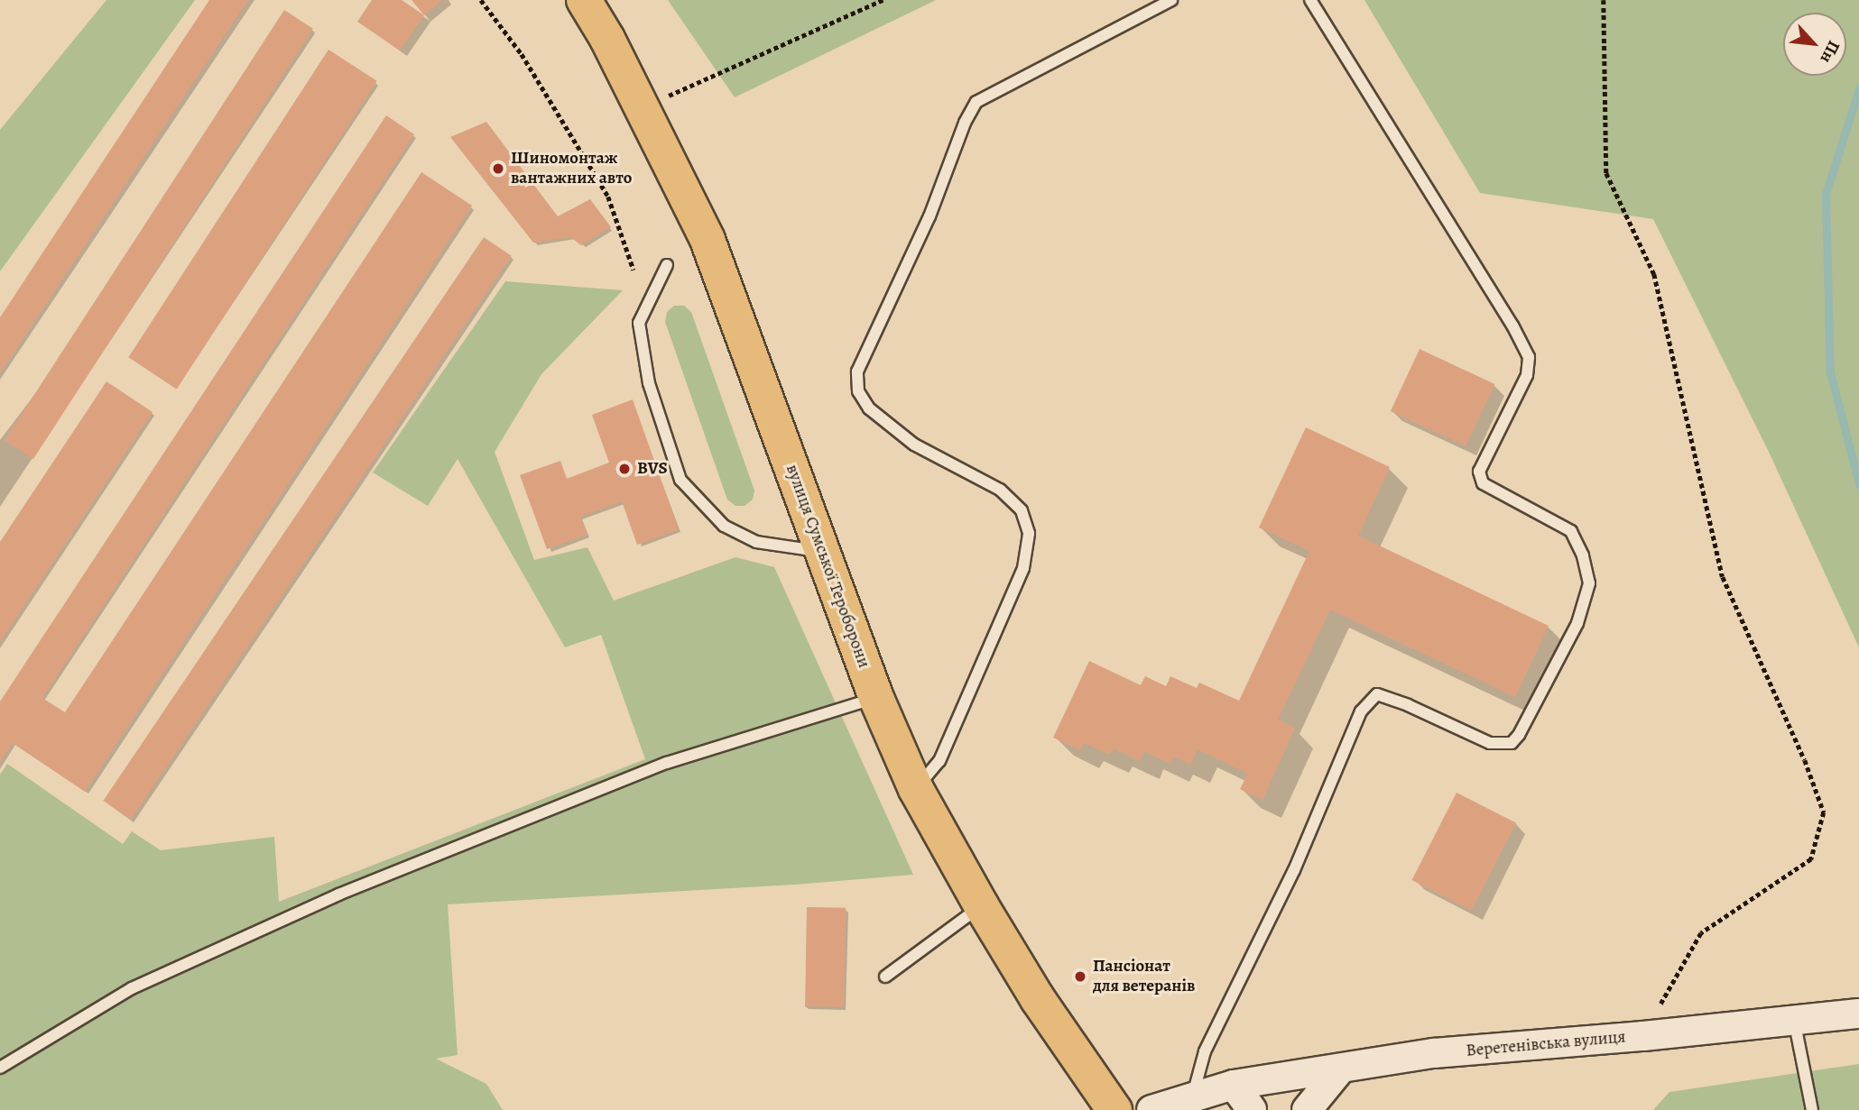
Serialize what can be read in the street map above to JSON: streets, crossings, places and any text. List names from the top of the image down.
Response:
{
  "streets": {
    "main road": ["вулиця Сумської Тероборони"],
    "street": ["Веретенівська вулиця"]
  },
  "places": ["Шиномонтаж вантажних авто", "BVS", "Пансіонат для ветеранів"],
  "north": "bottom right"
}
